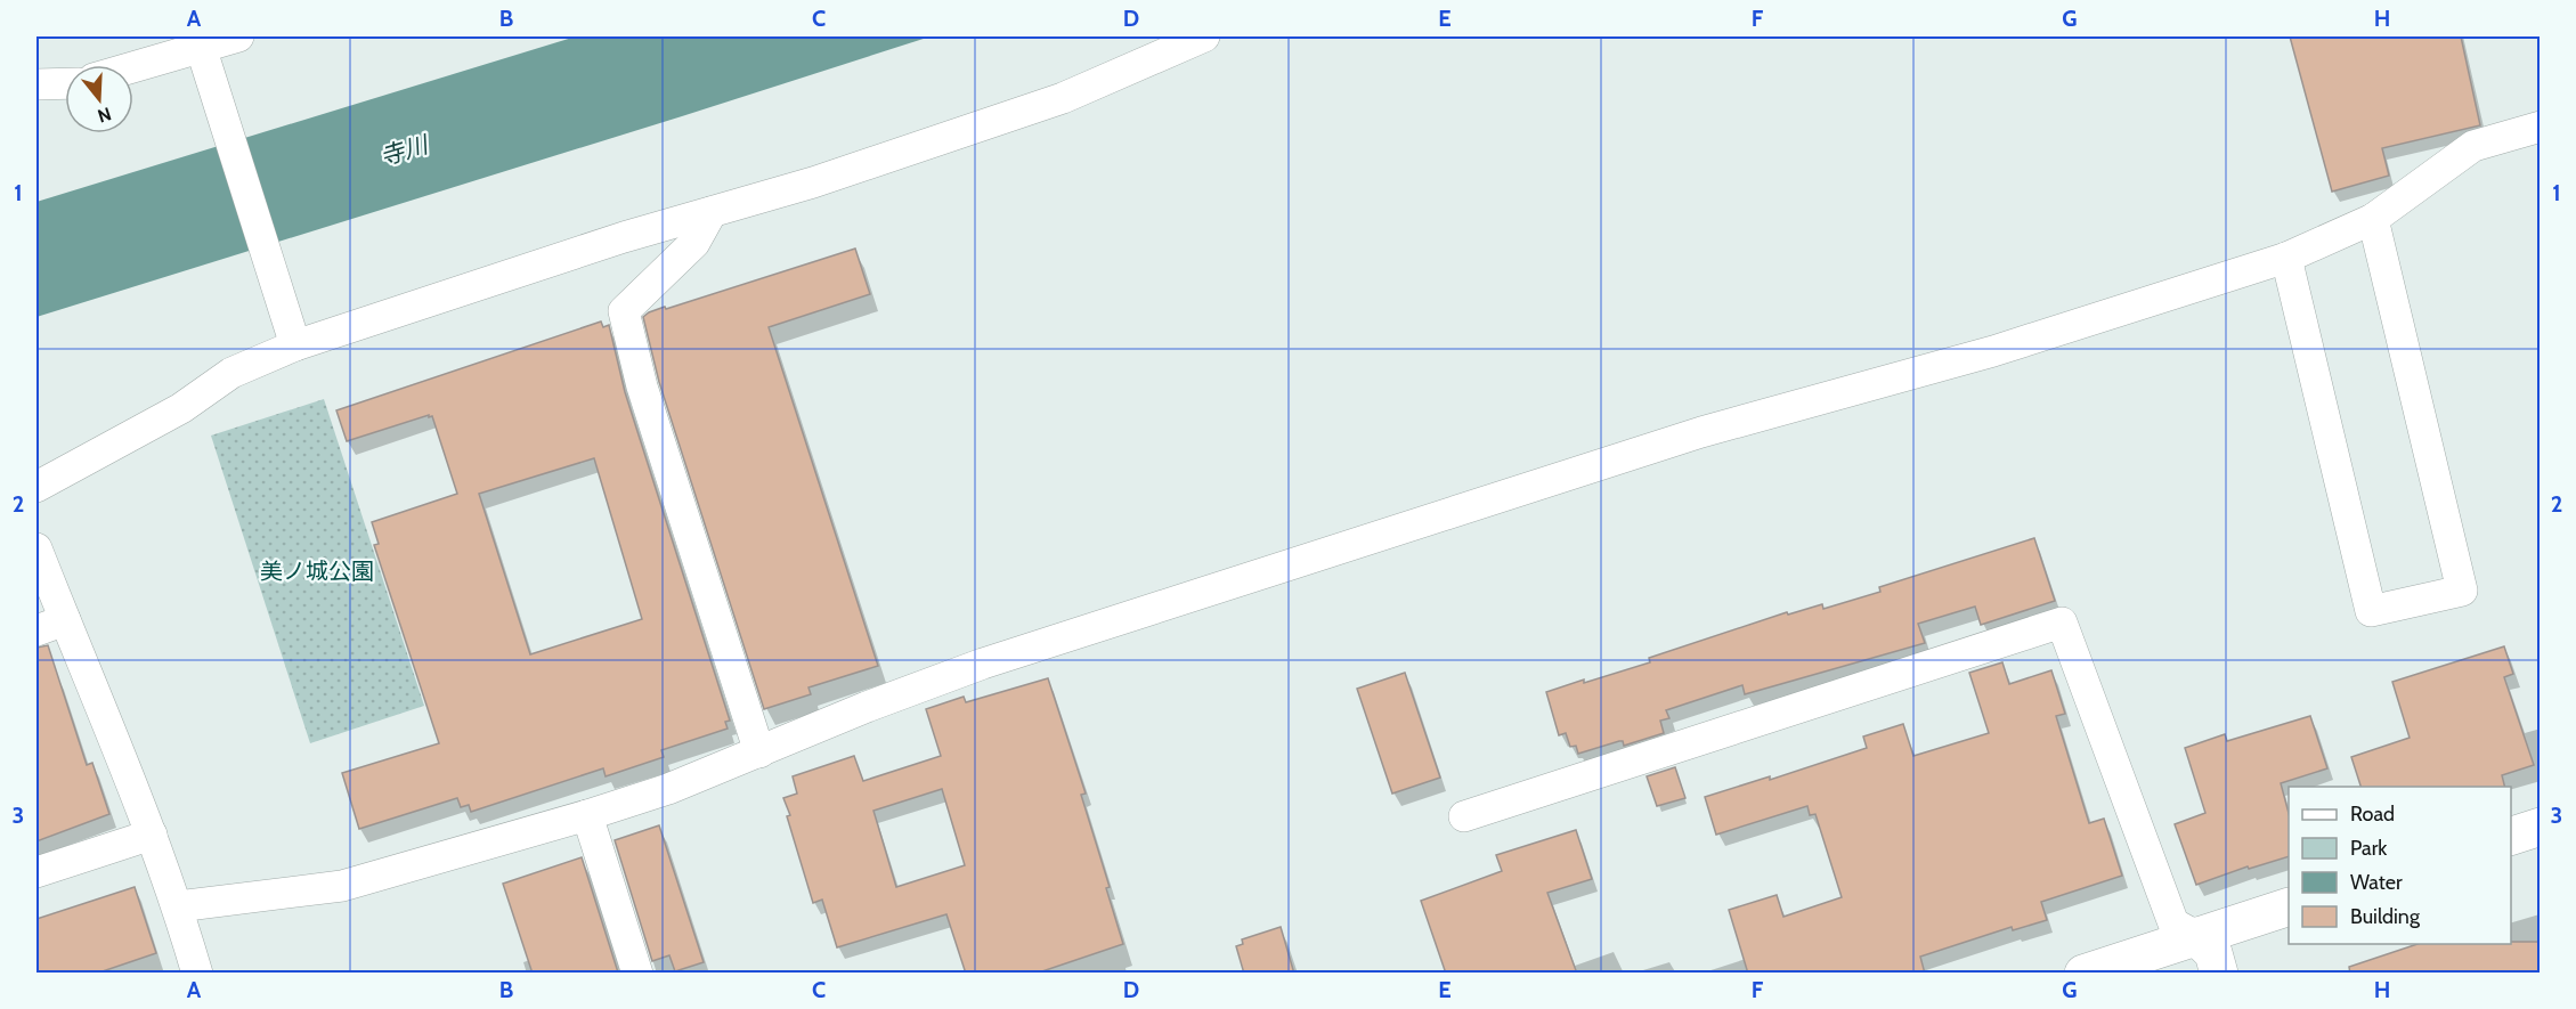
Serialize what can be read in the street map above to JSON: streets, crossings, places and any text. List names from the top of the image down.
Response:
{
  "water": ["寺川"],
  "parks": ["美ノ城公園"],
  "legend": [
    "Road",
    "Park",
    "Water",
    "Building"
  ],
  "north": "bottom",
  "grid": {
    "columns": [
      "A",
      "B",
      "C",
      "D",
      "E",
      "F",
      "G",
      "H"
    ],
    "rows": ["1", "2", "3"]
  }
}
